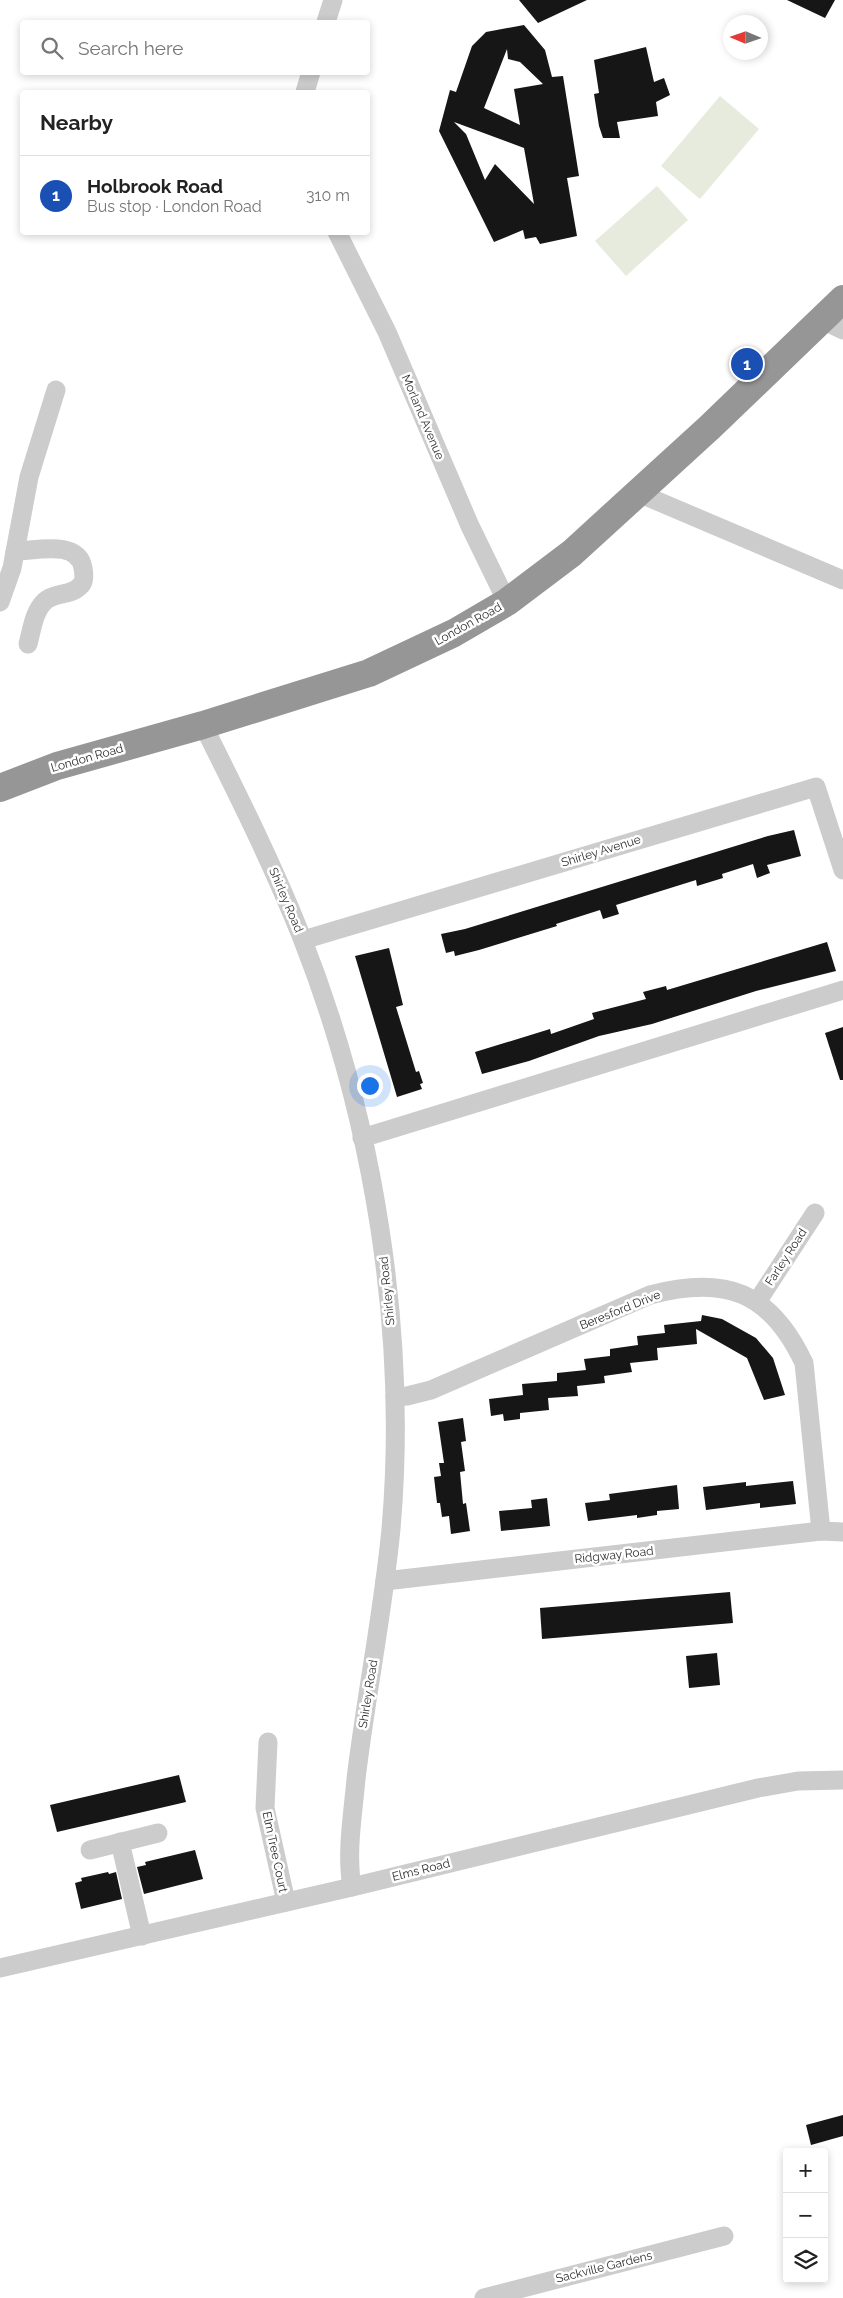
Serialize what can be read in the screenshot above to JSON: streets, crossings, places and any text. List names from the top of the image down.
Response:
{
  "streets": {
    "highway": ["London Road"],
    "street": [
      "Morland Avenue",
      "Shirley Avenue",
      "Shirley Road",
      "Farley Road",
      "Beresford Drive",
      "Ridgway Road",
      "Elm Tree Court",
      "Elms Road",
      "Sackville Gardens"
    ]
  },
  "crossings": [
    ["Morland Avenue", "London Road"],
    ["London Road", "Shirley Road"],
    ["Shirley Avenue", "Shirley Road"],
    ["Shirley Road", "Beresford Drive"],
    ["Shirley Road", "Ridgway Road"],
    ["Shirley Road", "Elms Road"],
    ["Farley Road", "Beresford Drive"],
    ["Beresford Drive", "Ridgway Road"],
    ["Elm Tree Court", "Elms Road"]
  ],
  "north": "left",
  "page": {
    "search": "Search here",
    "heading": "Nearby",
    "list": [
      {
        "mark": "1",
        "name": "Holbrook Road",
        "note": "Bus stop · London Road",
        "value": "310 m"
      }
    ],
    "pins": "1",
    "map_buttons": ["+", "−"]
  }
}
